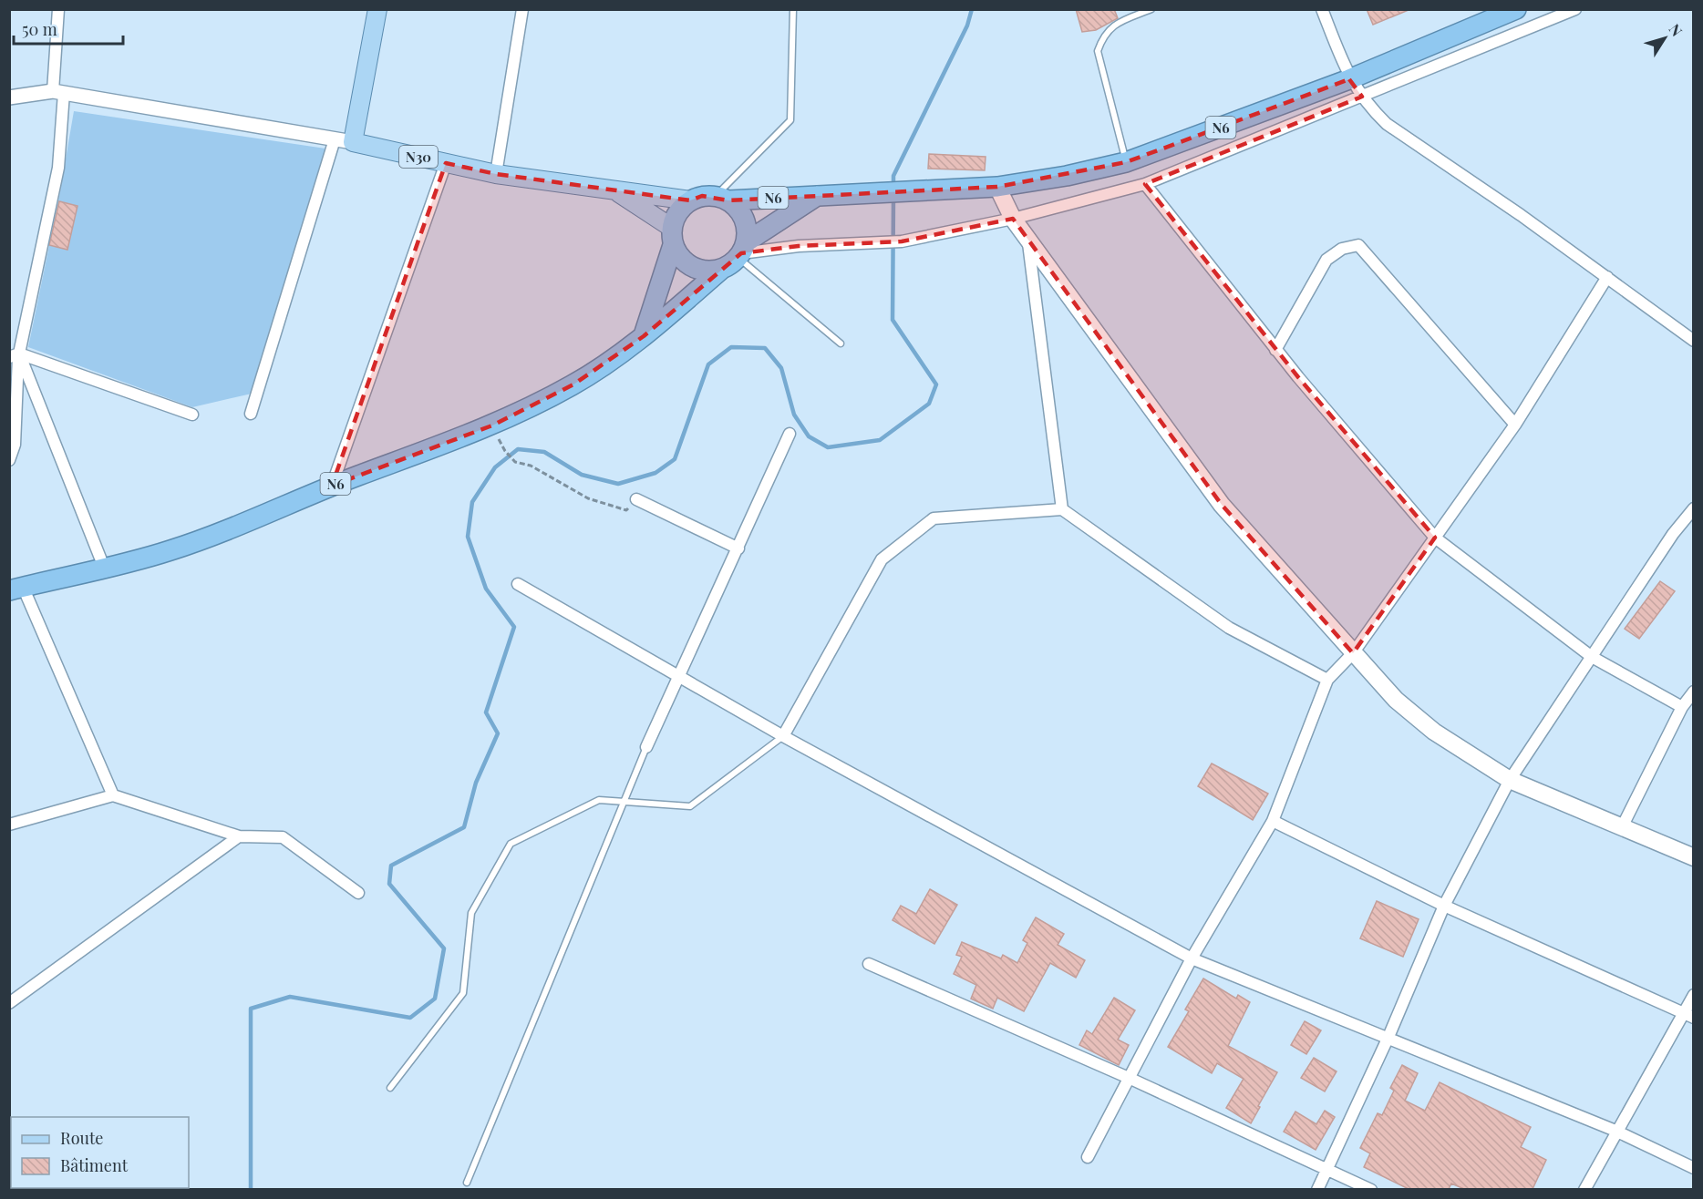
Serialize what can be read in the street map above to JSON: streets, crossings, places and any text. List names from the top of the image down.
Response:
{
  "streets": {
    "highway": ["N6"],
    "main road": ["N30"]
  },
  "crossings": [
    ["N6", "N30"]
  ],
  "legend": ["Route", "Bâtiment"],
  "scale_bar": "50 m",
  "north": "top right"
}
